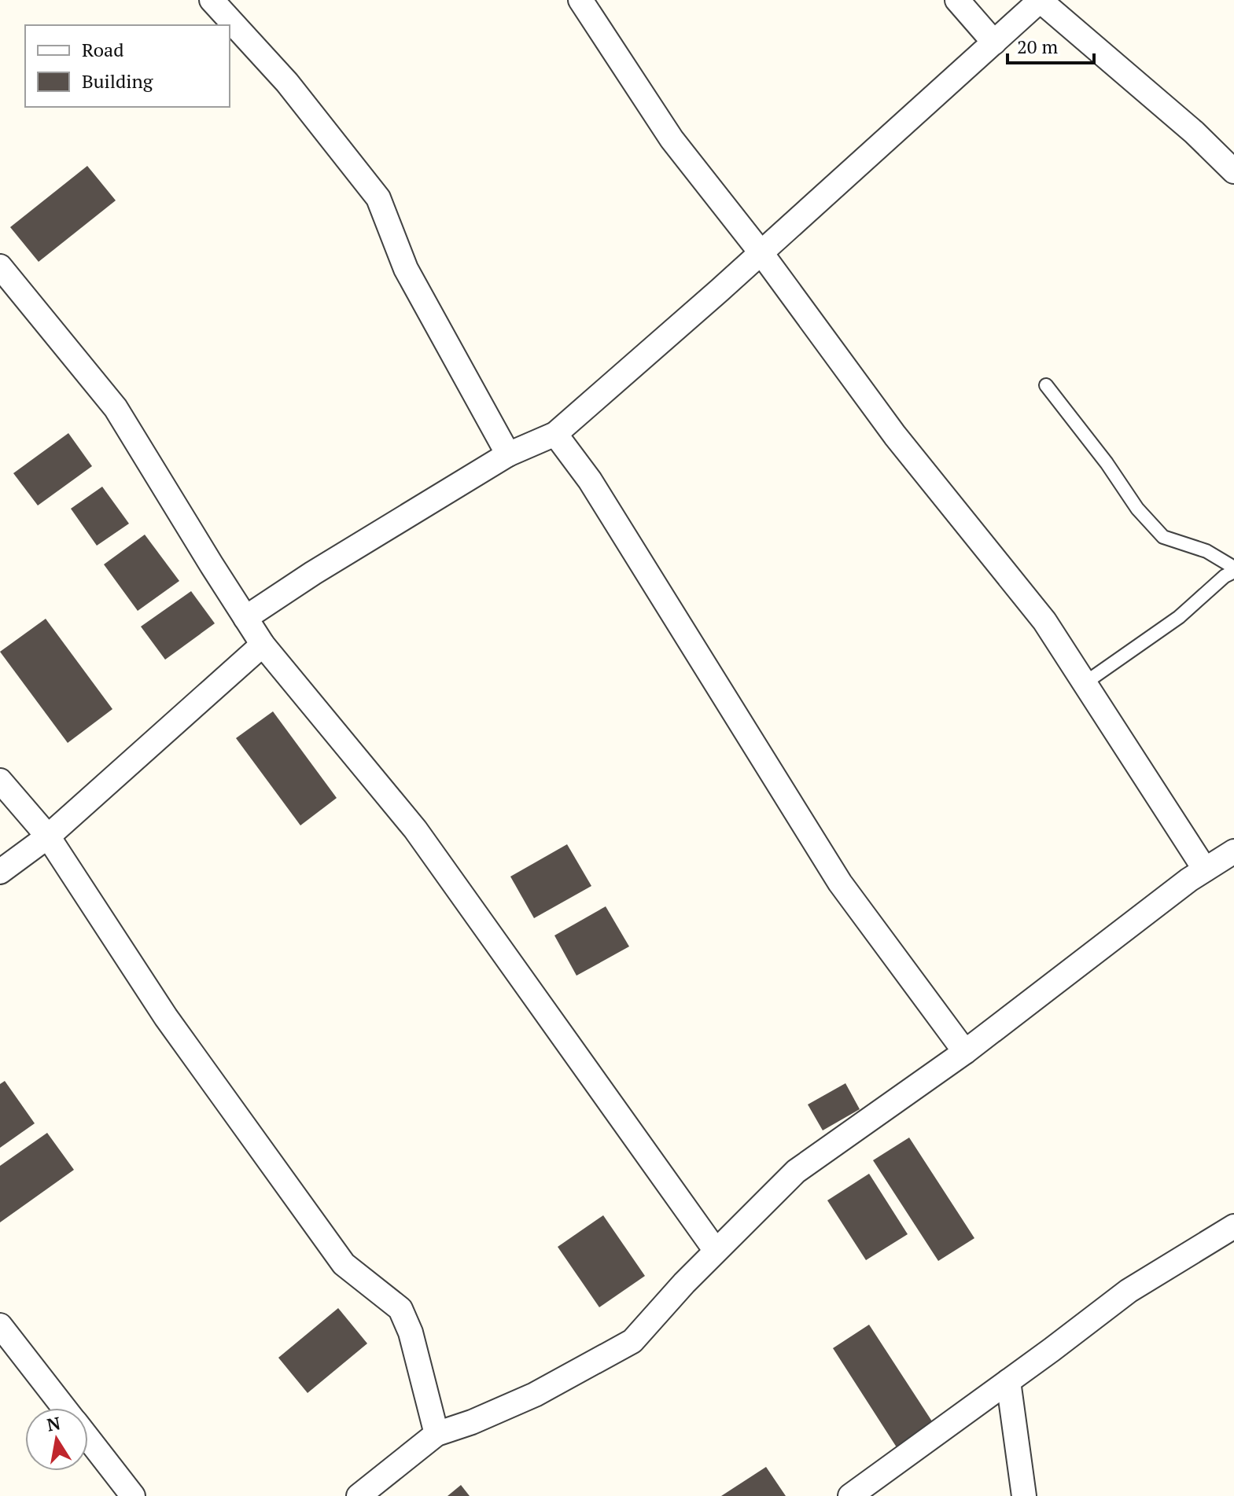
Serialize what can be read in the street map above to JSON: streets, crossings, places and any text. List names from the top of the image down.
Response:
{
  "legend": ["Road", "Building"],
  "scale_bar": "20 m",
  "north": "top"
}
